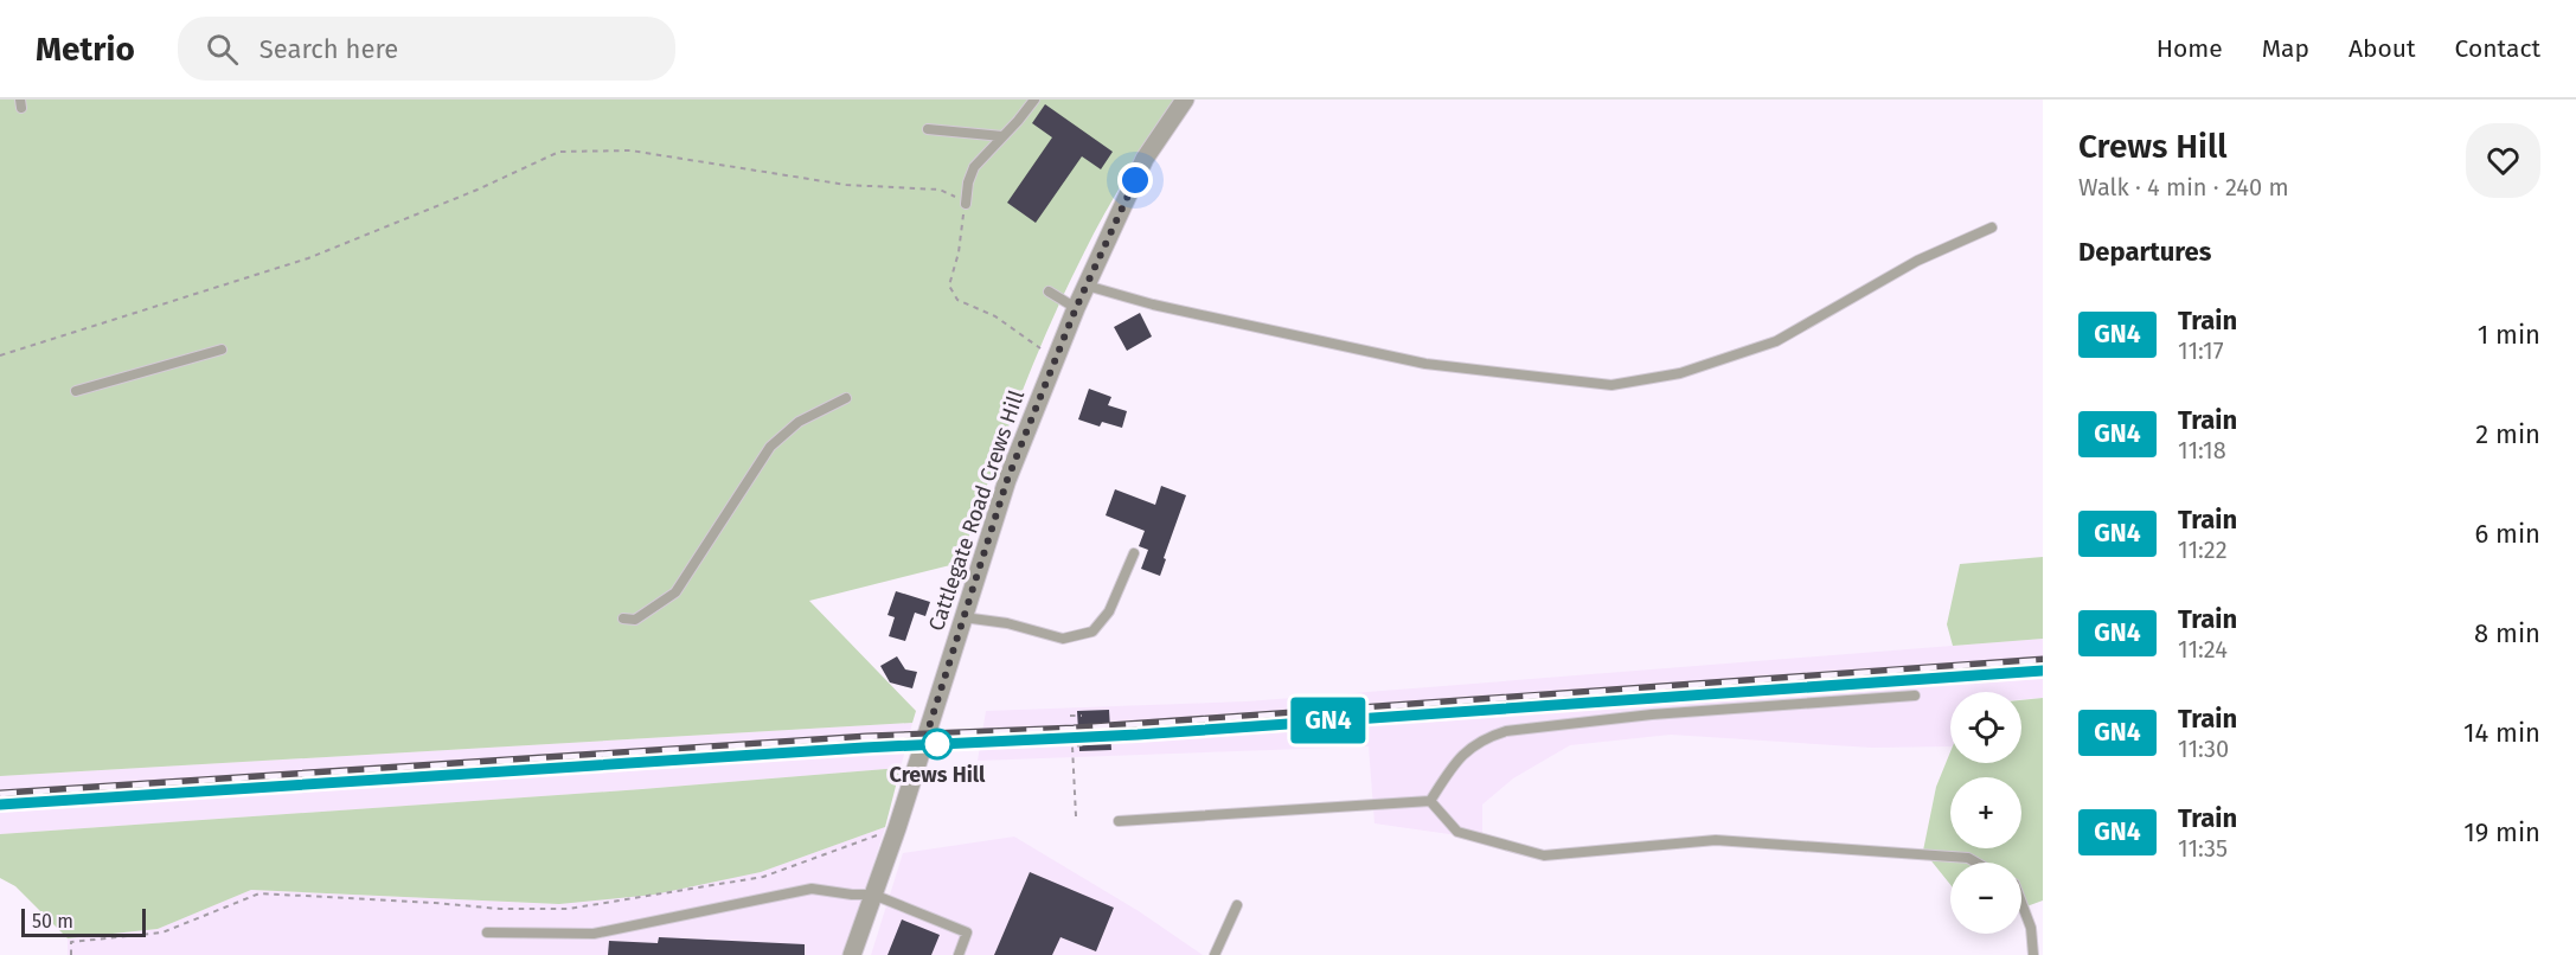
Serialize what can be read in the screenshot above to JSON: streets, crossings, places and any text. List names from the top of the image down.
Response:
{
  "streets": {
    "street": ["Cattlegate Road Crews Hill"]
  },
  "places": ["Crews Hill"],
  "scale_bar": "50 m",
  "page": {
    "header": "Metrio",
    "search": "Search here",
    "nav": [
      "Home",
      "Map",
      "About",
      "Contact"
    ],
    "on_map": "GN4",
    "heading": [
      ["Crews Hill", "Walk · 4 min · 240 m"],
      "Departures"
    ],
    "list": [
      {
        "mark": "GN4",
        "name": "Train",
        "note": "11:17",
        "value": "1 min"
      },
      {
        "mark": "GN4",
        "name": "Train",
        "note": "11:18",
        "value": "2 min"
      },
      {
        "mark": "GN4",
        "name": "Train",
        "note": "11:22",
        "value": "6 min"
      },
      {
        "mark": "GN4",
        "name": "Train",
        "note": "11:24",
        "value": "8 min"
      },
      {
        "mark": "GN4",
        "name": "Train",
        "note": "11:30",
        "value": "14 min"
      },
      {
        "mark": "GN4",
        "name": "Train",
        "note": "11:35",
        "value": "19 min"
      }
    ],
    "map_buttons": ["+", "−"],
    "scale": "50 m"
  }
}
